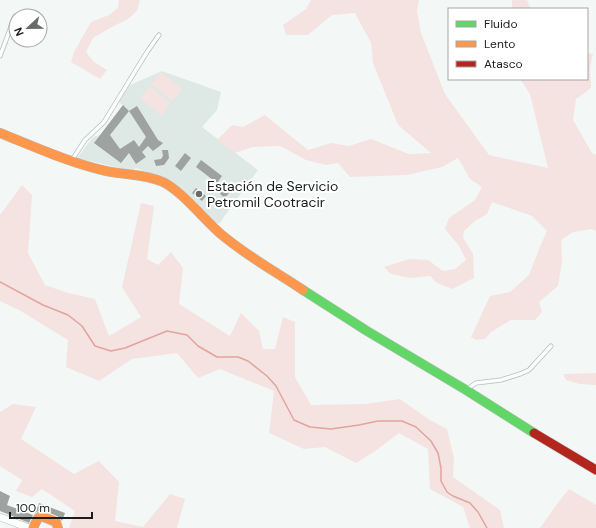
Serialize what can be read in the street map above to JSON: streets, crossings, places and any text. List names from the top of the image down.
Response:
{
  "places": ["Estación de Servicio Petromil Cootracir"],
  "legend": ["Fluido", "Lento", "Atasco"],
  "scale_bar": "100 m",
  "north": "left"
}
